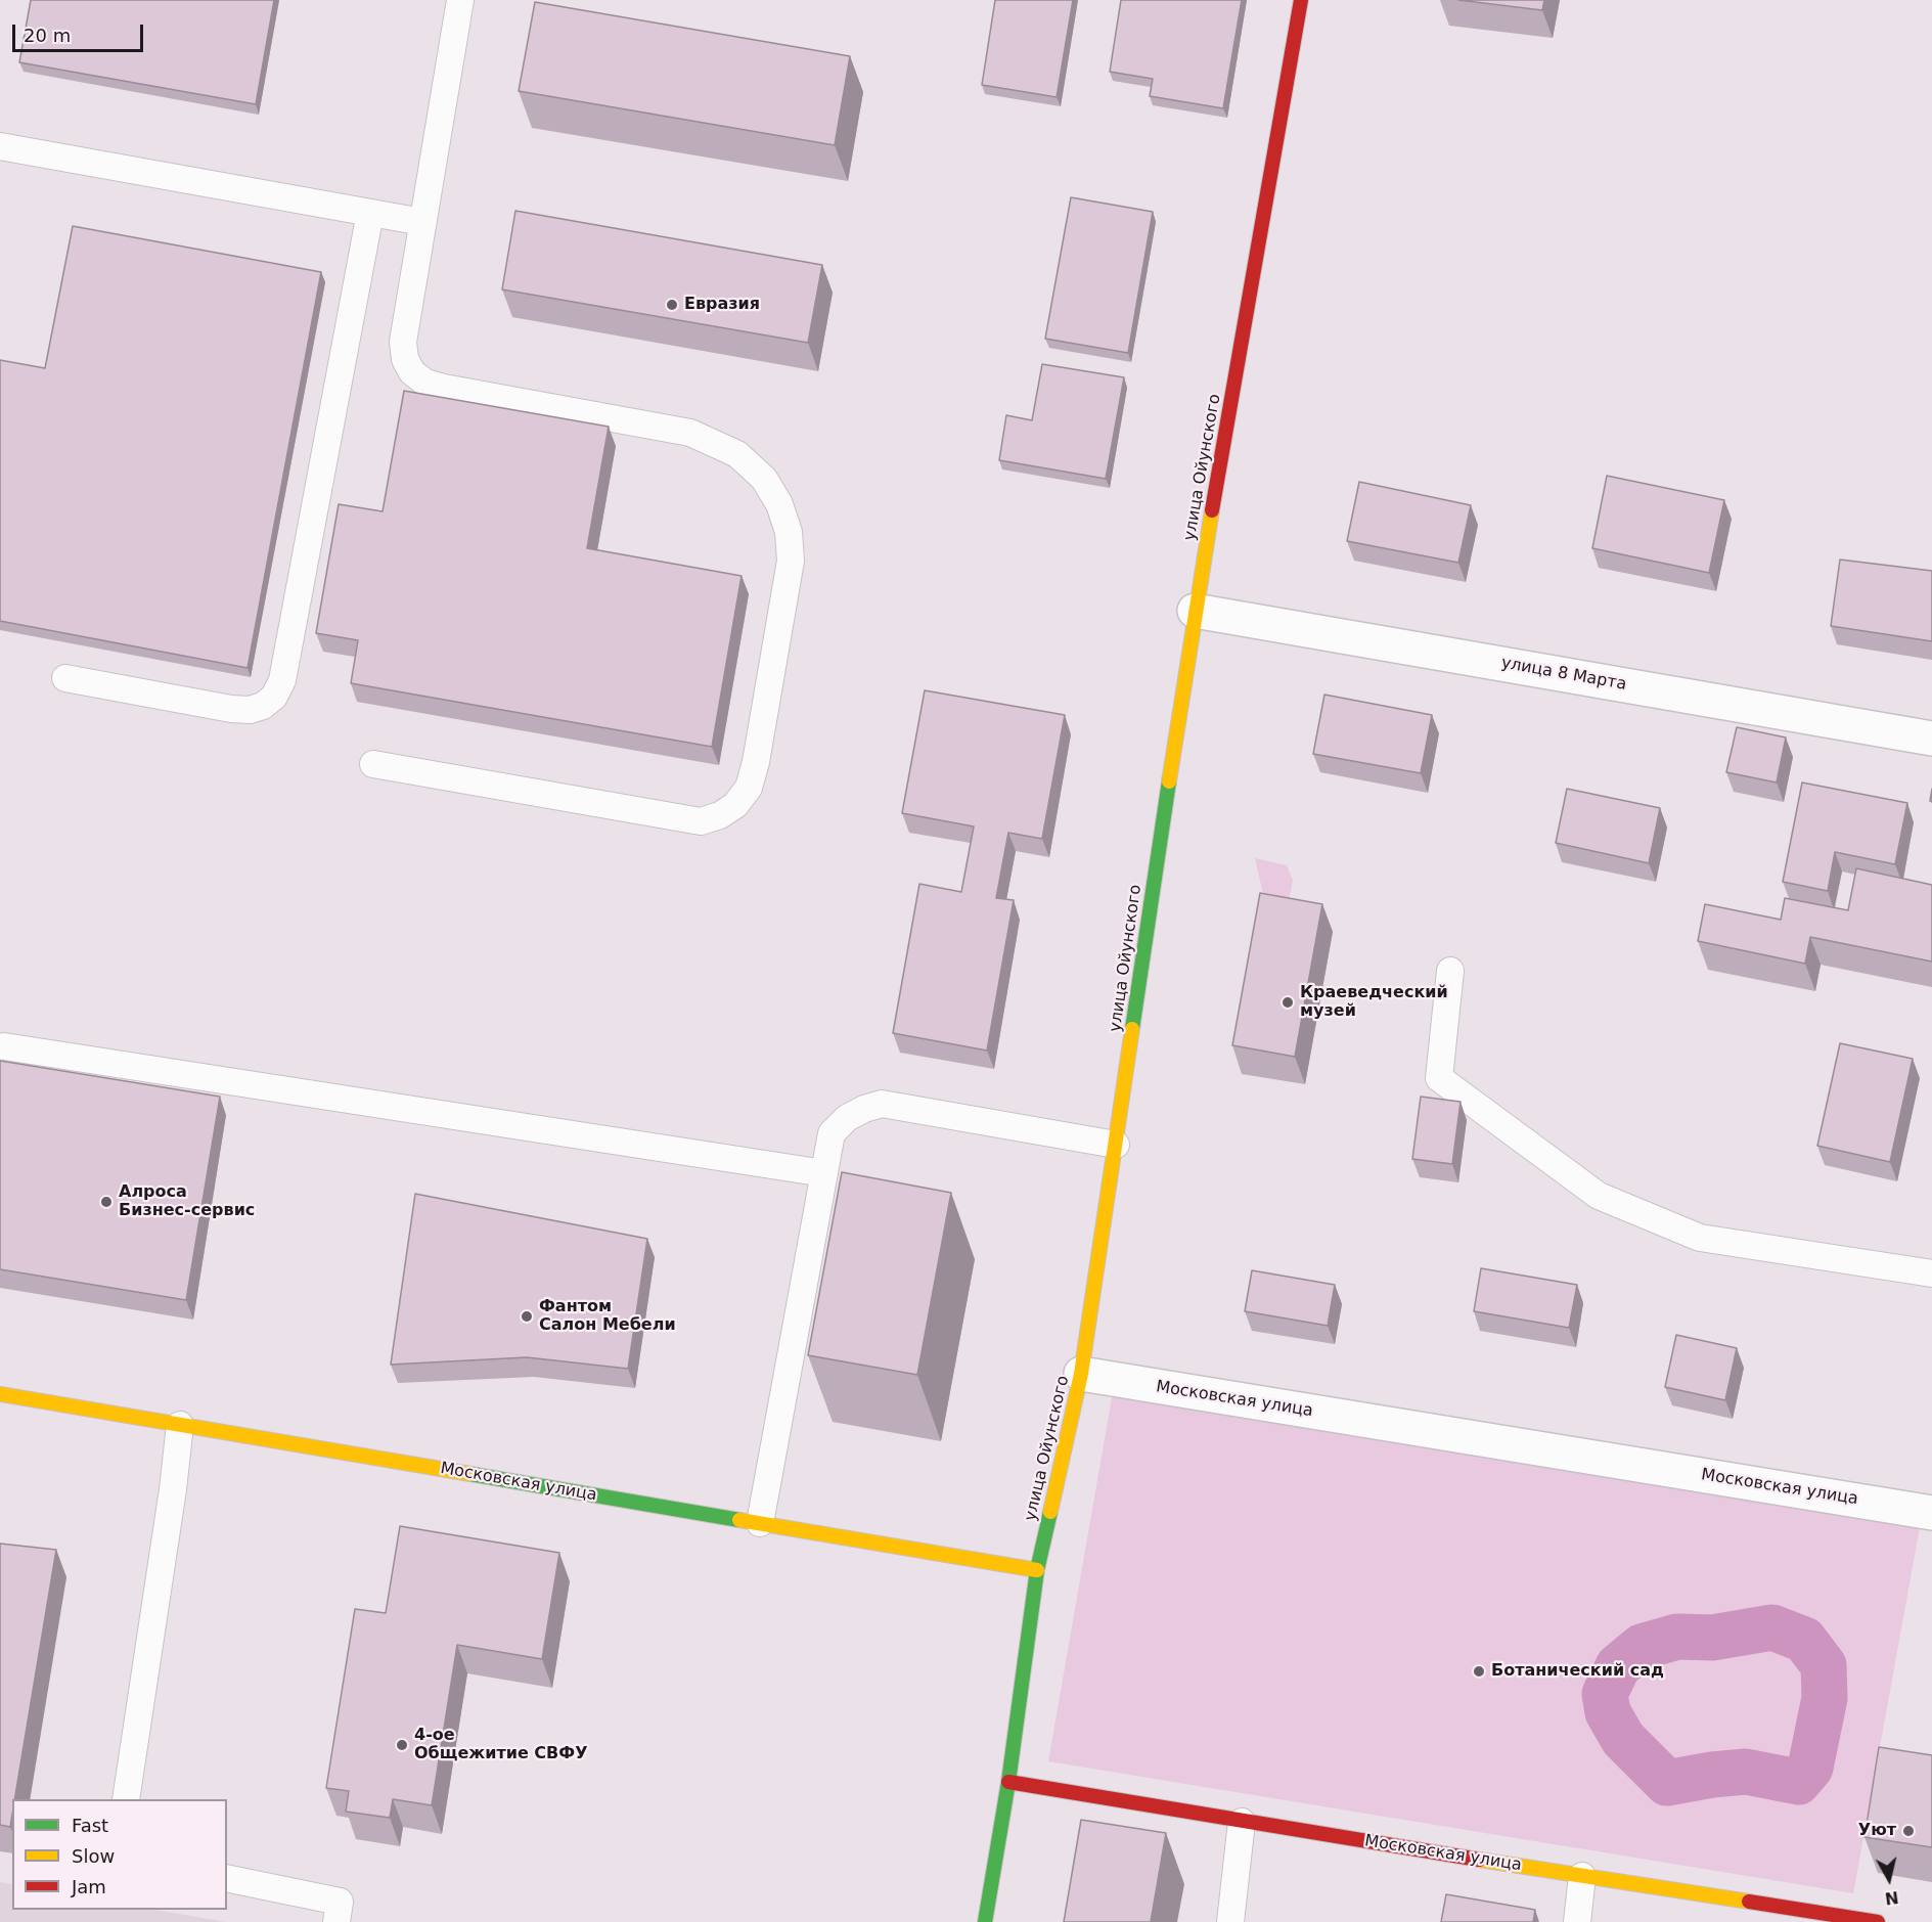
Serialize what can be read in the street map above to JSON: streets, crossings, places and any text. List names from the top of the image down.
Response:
{
  "streets": {
    "main road": ["улица Ойунского", "Московская улица"],
    "street": ["улица 8 Марта"]
  },
  "crossings": [
    ["улица Ойунского", "улица 8 Марта"],
    ["улица Ойунского", "Московская улица"]
  ],
  "places": [
    "Евразия",
    "Краеведческий музей",
    "Алроса Бизнес-сервис",
    "Фантом Салон Мебели",
    "Ботанический сад",
    "4-ое Общежитие СВФУ",
    "Уют"
  ],
  "legend": ["Fast", "Slow", "Jam"],
  "scale_bar": "20 m",
  "north": "bottom"
}
